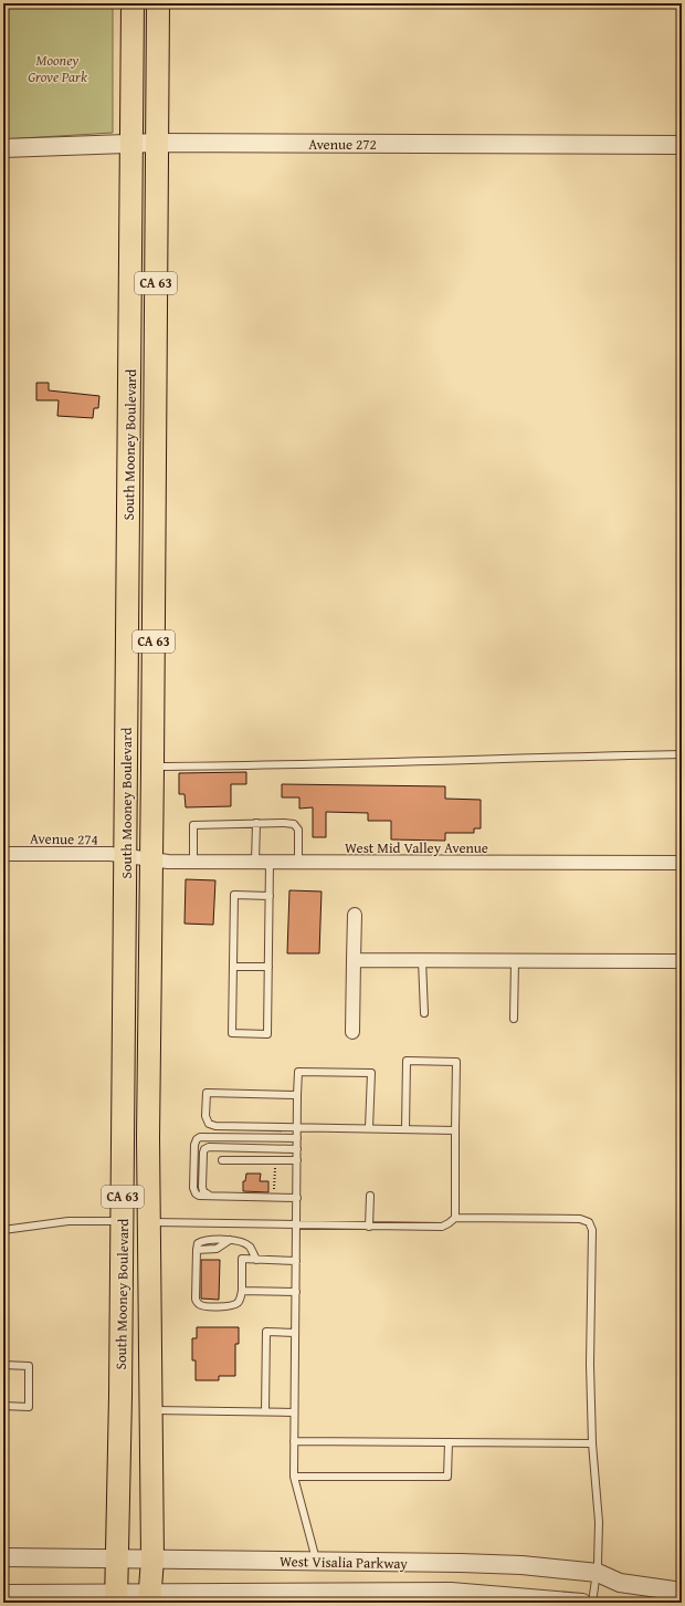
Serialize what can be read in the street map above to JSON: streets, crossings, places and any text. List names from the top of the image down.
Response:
{
  "streets": {
    "main road": ["CA 63", "South Mooney Boulevard"],
    "street": [
      "Avenue 272",
      "Avenue 274",
      "West Mid Valley Avenue",
      "West Visalia Parkway"
    ]
  },
  "crossings": [
    ["Avenue 272", "South Mooney Boulevard"],
    ["South Mooney Boulevard", "Avenue 274"],
    ["South Mooney Boulevard", "West Mid Valley Avenue"],
    ["South Mooney Boulevard", "West Visalia Parkway"],
    ["Avenue 274", "West Mid Valley Avenue"]
  ],
  "parks": ["Mooney Grove Park"]
}
